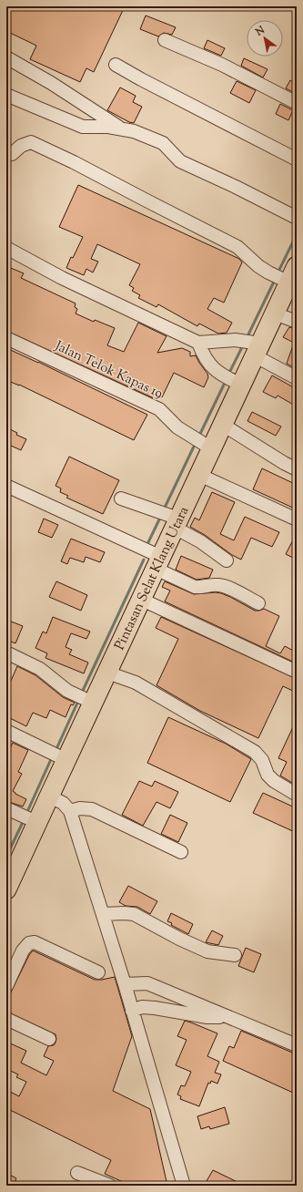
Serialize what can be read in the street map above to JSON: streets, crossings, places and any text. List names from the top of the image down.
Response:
{
  "streets": {
    "highway": ["Pintasan Selat Klang Utara"],
    "street": ["Jalan Telok Kapas 19"]
  },
  "crossings": [
    ["Jalan Telok Kapas 19", "Pintasan Selat Klang Utara"]
  ],
  "north": "top left"
}
